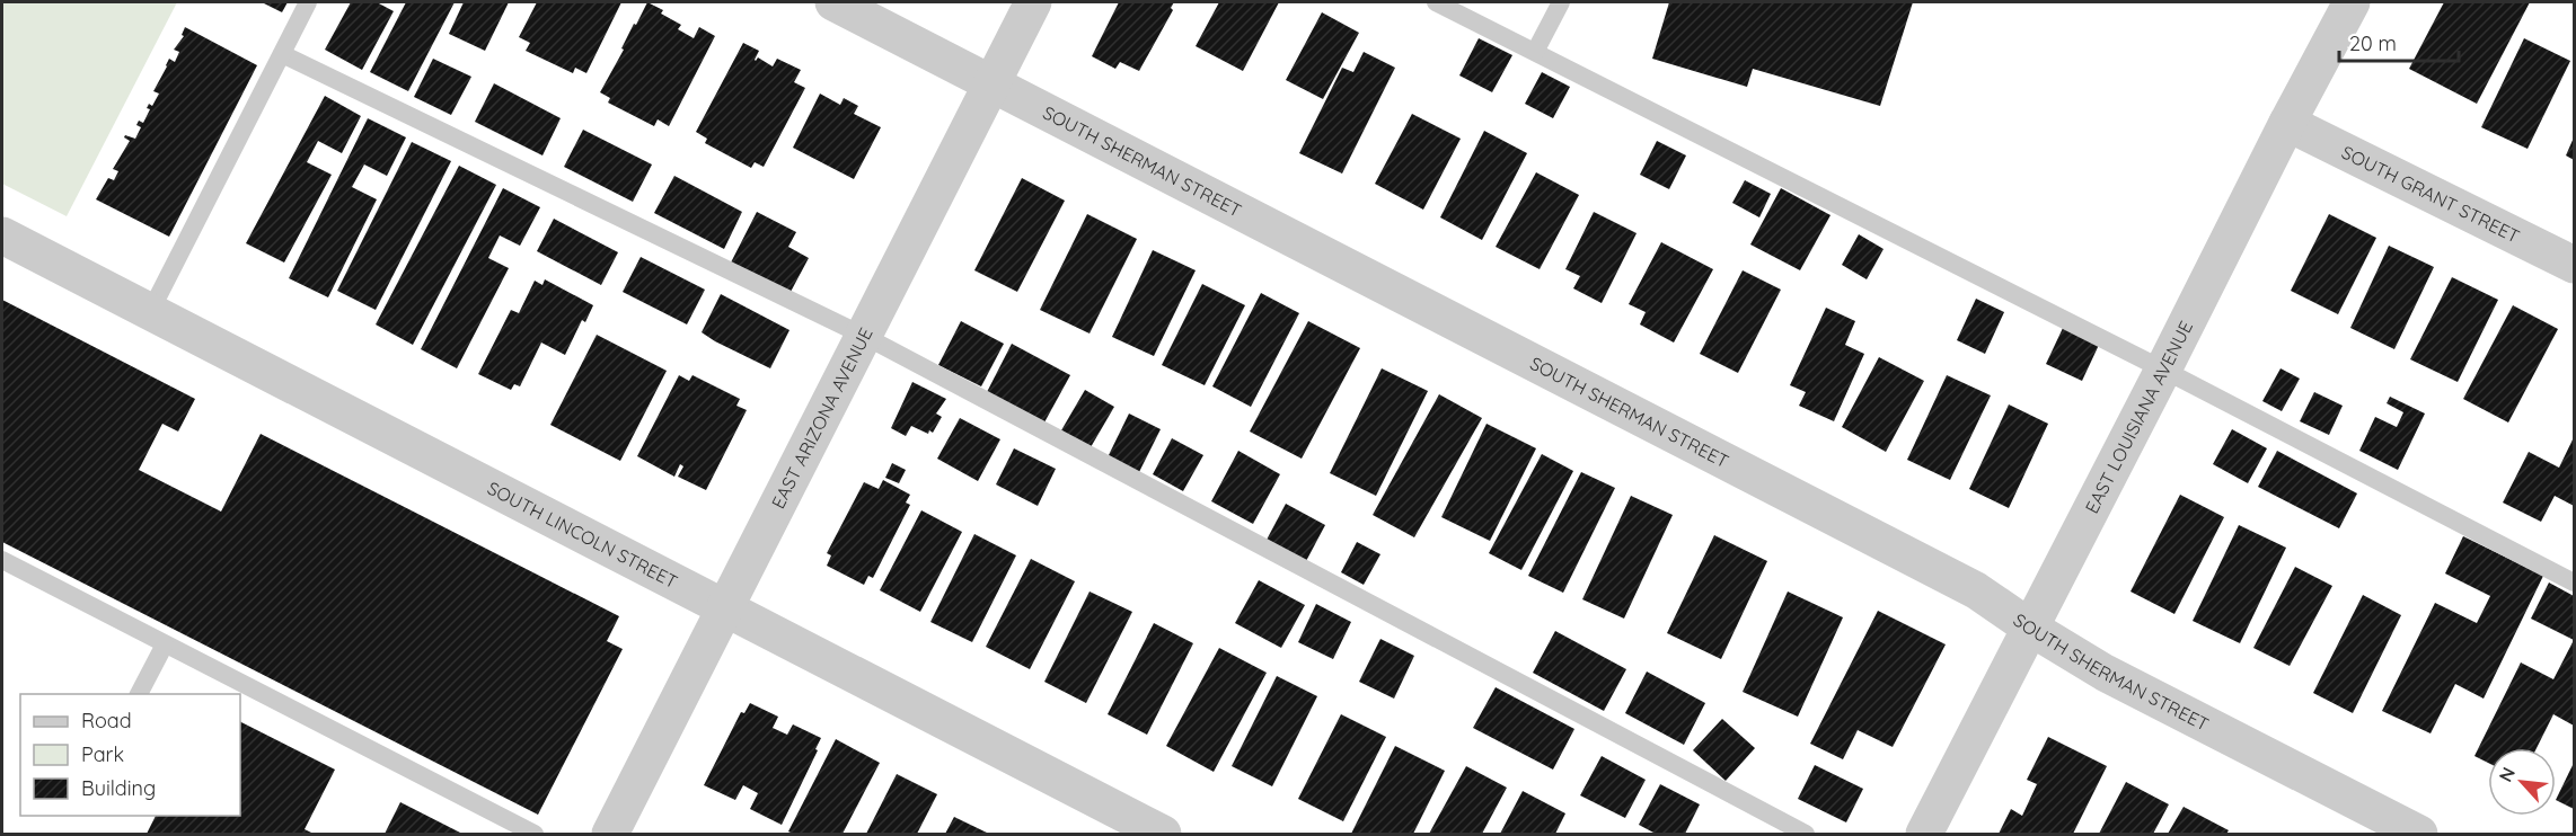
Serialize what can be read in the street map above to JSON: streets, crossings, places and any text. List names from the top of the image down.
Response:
{
  "streets": {
    "street": [
      "SOUTH SHERMAN STREET",
      "SOUTH GRANT STREET",
      "EAST ARIZONA AVENUE",
      "EAST LOUISIANA AVENUE",
      "SOUTH LINCOLN STREET"
    ]
  },
  "crossings": [
    ["SOUTH SHERMAN STREET", "EAST ARIZONA AVENUE"],
    ["SOUTH SHERMAN STREET", "EAST LOUISIANA AVENUE"],
    ["SOUTH GRANT STREET", "EAST LOUISIANA AVENUE"],
    ["EAST ARIZONA AVENUE", "SOUTH LINCOLN STREET"]
  ],
  "legend": ["Road", "Park", "Building"],
  "scale_bar": "20 m",
  "north": "top left"
}
